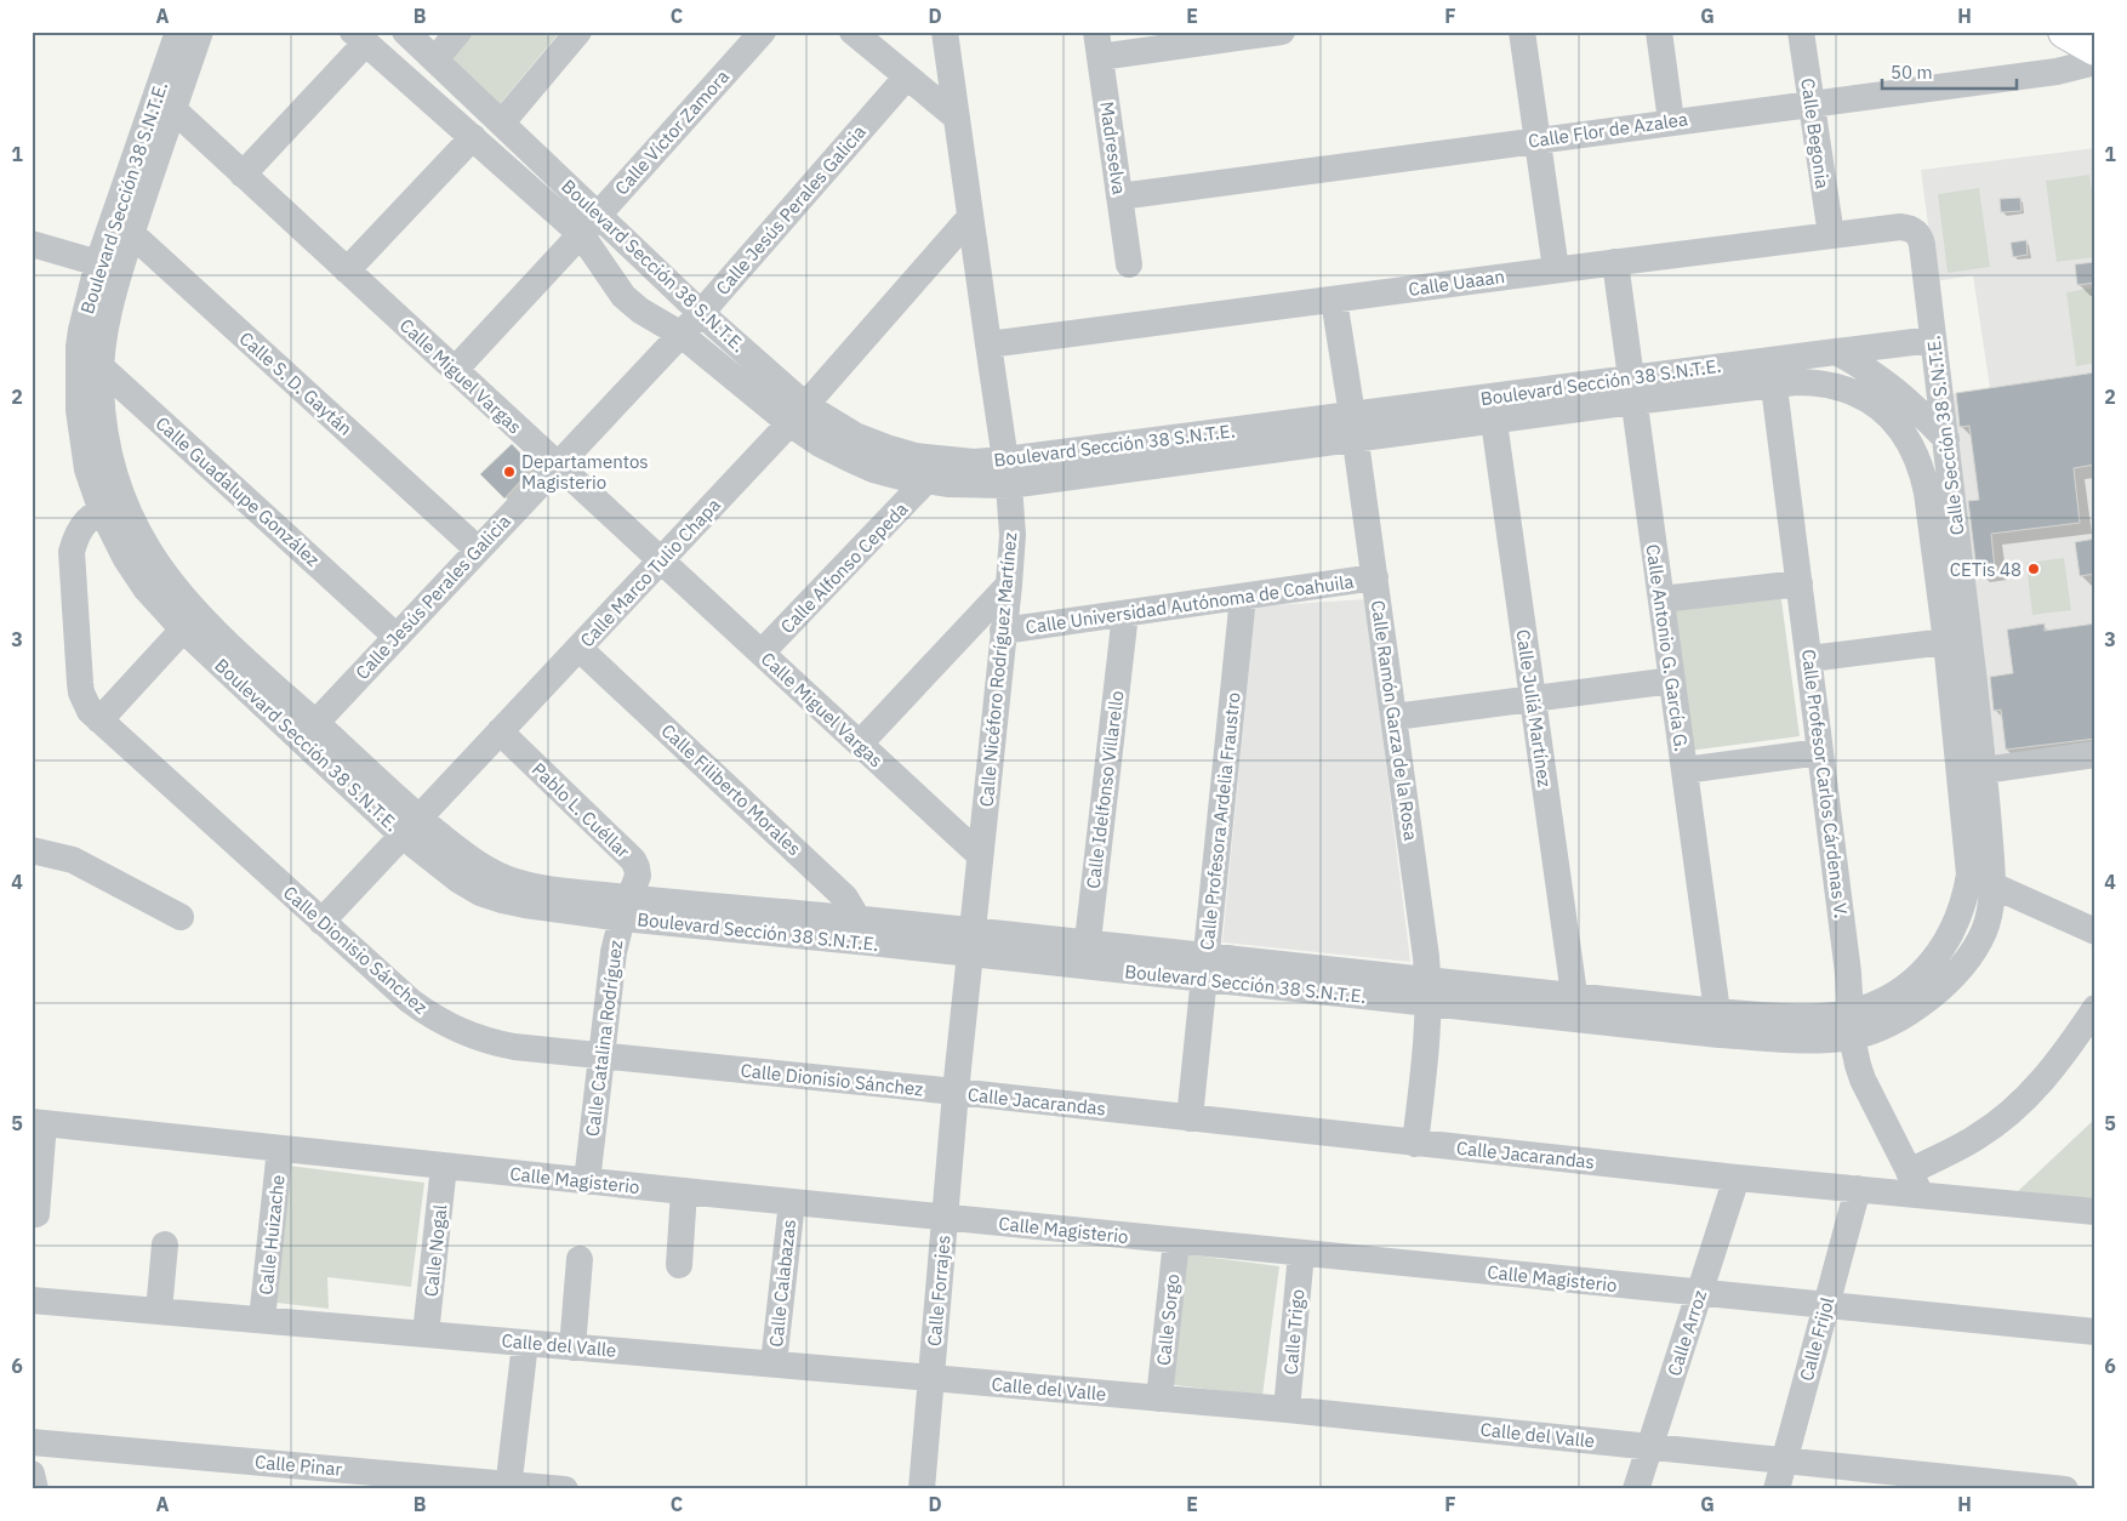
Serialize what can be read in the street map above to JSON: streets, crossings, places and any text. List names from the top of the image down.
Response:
{
  "streets": {
    "street": [
      "Calle Flor de Azalea",
      "Calle Víctor Zamora",
      "Calle Begonia",
      "Madreselva",
      "Boulevard Sección 38 S.N.T.E.",
      "Calle Jesús Perales Galicia",
      "Calle Uaaan",
      "Calle Miguel Vargas",
      "Calle S. D. Gaytán",
      "Calle Sección 38 S.N.T.E.",
      "Calle Guadalupe González",
      "Calle Alfonso Cepeda",
      "Calle Marco Tulio Chapa",
      "Calle Universidad Autónoma de Coahuila",
      "Calle Antonio G. García G.",
      "Calle Nicéforo Rodríguez Martínez",
      "Calle Juliá Martínez",
      "Calle Ramón Garza de la Rosa",
      "Calle Profesor Carlos Cárdenas V.",
      "Calle Filiberto Morales",
      "Calle Idelfonso Villarello",
      "Pablo L. Cuéllar",
      "Calle Profesora Ardelia Fraustro",
      "Calle Dionisio Sánchez",
      "Calle Catalina Rodríguez",
      "Calle Jacarandas",
      "Calle Magisterio",
      "Calle Huizache",
      "Calle Nogal",
      "Calle Calabazas",
      "Calle Forrajes",
      "Calle Sorgo",
      "Calle Trigo",
      "Calle Arroz",
      "Calle Frijol",
      "Calle del Valle",
      "Calle Pinar"
    ]
  },
  "crossings": [
    ["Calle Flor de Azalea", "Calle Begonia"],
    ["Calle Flor de Azalea", "Madreselva"],
    ["Calle Víctor Zamora", "Boulevard Sección 38 S.N.T.E."],
    ["Calle Víctor Zamora", "Calle Miguel Vargas"],
    ["Calle Begonia", "Calle Uaaan"],
    ["Boulevard Sección 38 S.N.T.E.", "Calle Jesús Perales Galicia"],
    ["Boulevard Sección 38 S.N.T.E.", "Calle Miguel Vargas"],
    ["Boulevard Sección 38 S.N.T.E.", "Calle S. D. Gaytán"],
    ["Boulevard Sección 38 S.N.T.E.", "Calle Sección 38 S.N.T.E."],
    ["Boulevard Sección 38 S.N.T.E.", "Calle Guadalupe González"],
    ["Boulevard Sección 38 S.N.T.E.", "Calle Alfonso Cepeda"],
    ["Boulevard Sección 38 S.N.T.E.", "Calle Marco Tulio Chapa"],
    ["Boulevard Sección 38 S.N.T.E.", "Calle Antonio G. García G."],
    ["Boulevard Sección 38 S.N.T.E.", "Calle Nicéforo Rodríguez Martínez"],
    ["Boulevard Sección 38 S.N.T.E.", "Calle Juliá Martínez"],
    ["Boulevard Sección 38 S.N.T.E.", "Calle Ramón Garza de la Rosa"],
    ["Boulevard Sección 38 S.N.T.E.", "Calle Profesor Carlos Cárdenas V."],
    ["Boulevard Sección 38 S.N.T.E.", "Calle Filiberto Morales"],
    ["Boulevard Sección 38 S.N.T.E.", "Calle Idelfonso Villarello"],
    ["Boulevard Sección 38 S.N.T.E.", "Pablo L. Cuéllar"],
    ["Boulevard Sección 38 S.N.T.E.", "Calle Profesora Ardelia Fraustro"],
    ["Boulevard Sección 38 S.N.T.E.", "Calle Dionisio Sánchez"],
    ["Boulevard Sección 38 S.N.T.E.", "Calle Catalina Rodríguez"],
    ["Calle Jesús Perales Galicia", "Calle Miguel Vargas"],
    ["Calle Jesús Perales Galicia", "Calle S. D. Gaytán"],
    ["Calle Jesús Perales Galicia", "Calle Guadalupe González"],
    ["Calle Uaaan", "Calle Sección 38 S.N.T.E."],
    ["Calle Uaaan", "Calle Antonio G. García G."],
    ["Calle Uaaan", "Calle Nicéforo Rodríguez Martínez"],
    ["Calle Uaaan", "Calle Ramón Garza de la Rosa"],
    ["Calle Miguel Vargas", "Calle Alfonso Cepeda"],
    ["Calle Miguel Vargas", "Calle Marco Tulio Chapa"],
    ["Calle Miguel Vargas", "Calle Nicéforo Rodríguez Martínez"],
    ["Calle Marco Tulio Chapa", "Calle Nicéforo Rodríguez Martínez"],
    ["Calle Marco Tulio Chapa", "Calle Filiberto Morales"],
    ["Calle Marco Tulio Chapa", "Pablo L. Cuéllar"],
    ["Calle Marco Tulio Chapa", "Calle Dionisio Sánchez"],
    ["Calle Universidad Autónoma de Coahuila", "Calle Nicéforo Rodríguez Martínez"],
    ["Calle Universidad Autónoma de Coahuila", "Calle Ramón Garza de la Rosa"],
    ["Calle Universidad Autónoma de Coahuila", "Calle Idelfonso Villarello"],
    ["Calle Universidad Autónoma de Coahuila", "Calle Profesora Ardelia Fraustro"],
    ["Calle Nicéforo Rodríguez Martínez", "Calle Dionisio Sánchez"],
    ["Calle Nicéforo Rodríguez Martínez", "Calle Jacarandas"],
    ["Calle Nicéforo Rodríguez Martínez", "Calle Forrajes"],
    ["Calle Ramón Garza de la Rosa", "Calle Jacarandas"],
    ["Calle Profesor Carlos Cárdenas V.", "Calle Jacarandas"],
    ["Pablo L. Cuéllar", "Calle Catalina Rodríguez"],
    ["Calle Profesora Ardelia Fraustro", "Calle Jacarandas"],
    ["Calle Dionisio Sánchez", "Calle Catalina Rodríguez"],
    ["Calle Dionisio Sánchez", "Calle Jacarandas"],
    ["Calle Dionisio Sánchez", "Calle Forrajes"],
    ["Calle Catalina Rodríguez", "Calle Magisterio"],
    ["Calle Jacarandas", "Calle Forrajes"],
    ["Calle Jacarandas", "Calle Arroz"],
    ["Calle Jacarandas", "Calle Frijol"],
    ["Calle Magisterio", "Calle Huizache"],
    ["Calle Magisterio", "Calle Nogal"],
    ["Calle Magisterio", "Calle Calabazas"],
    ["Calle Magisterio", "Calle Forrajes"],
    ["Calle Magisterio", "Calle Sorgo"],
    ["Calle Magisterio", "Calle Trigo"],
    ["Calle Magisterio", "Calle Arroz"],
    ["Calle Magisterio", "Calle Frijol"],
    ["Calle Huizache", "Calle del Valle"],
    ["Calle Nogal", "Calle del Valle"],
    ["Calle Calabazas", "Calle del Valle"],
    ["Calle Forrajes", "Calle del Valle"],
    ["Calle Sorgo", "Calle del Valle"],
    ["Calle Trigo", "Calle del Valle"],
    ["Calle Arroz", "Calle del Valle"],
    ["Calle Frijol", "Calle del Valle"]
  ],
  "places": ["Departamentos Magisterio", "CETis 48"],
  "scale_bar": "50 m",
  "grid": {
    "columns": [
      "A",
      "B",
      "C",
      "D",
      "E",
      "F",
      "G",
      "H"
    ],
    "rows": [
      "1",
      "2",
      "3",
      "4",
      "5",
      "6"
    ]
  }
}
